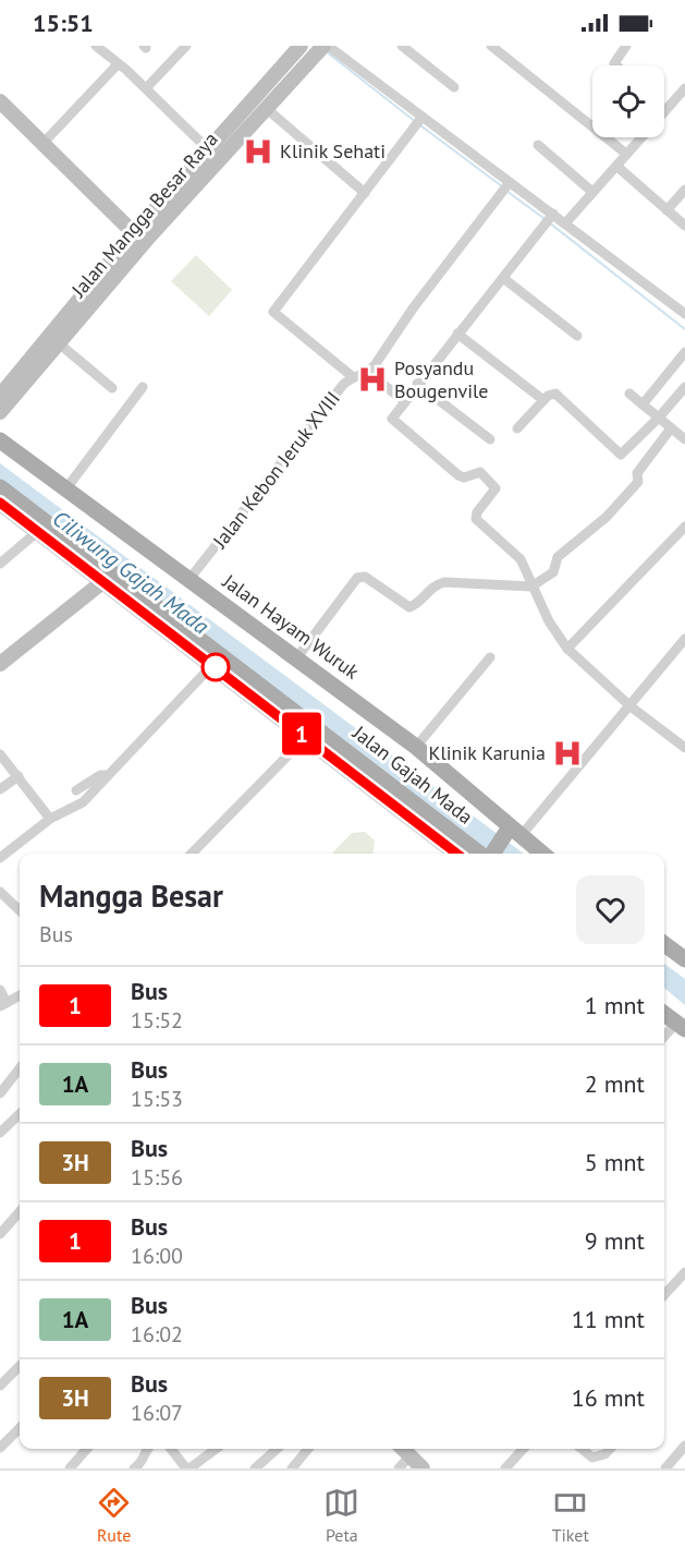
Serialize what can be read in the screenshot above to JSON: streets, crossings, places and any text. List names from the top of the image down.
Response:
{
  "streets": {
    "main road": ["Jalan Mangga Besar Raya", "Jalan Hayam Wuruk", "Jalan Gajah Mada"],
    "street": ["Jalan Kebon Jeruk XVIII"]
  },
  "crossings": [
    ["Jalan Kebon Jeruk XVIII", "Jalan Hayam Wuruk"]
  ],
  "water": ["Ciliwung Gajah Mada"],
  "places": {
    "hospital": ["Klinik Sehati", "Posyandu Bougenvile", "Klinik Karunia"]
  },
  "lines": ["bus line 1"],
  "page": {
    "status": "15:51",
    "on_map": "1",
    "heading": ["Mangga Besar", "Bus"],
    "list": [
      {
        "mark": "1",
        "name": "Bus",
        "note": "15:52",
        "value": "1 mnt"
      },
      {
        "mark": "1A",
        "name": "Bus",
        "note": "15:53",
        "value": "2 mnt"
      },
      {
        "mark": "3H",
        "name": "Bus",
        "note": "15:56",
        "value": "5 mnt"
      },
      {
        "mark": "1",
        "name": "Bus",
        "note": "16:00",
        "value": "9 mnt"
      },
      {
        "mark": "1A",
        "name": "Bus",
        "note": "16:02",
        "value": "11 mnt"
      },
      {
        "mark": "3H",
        "name": "Bus",
        "note": "16:07",
        "value": "16 mnt"
      }
    ],
    "tabs": ["Rute", "Peta", "Tiket"]
  }
}
